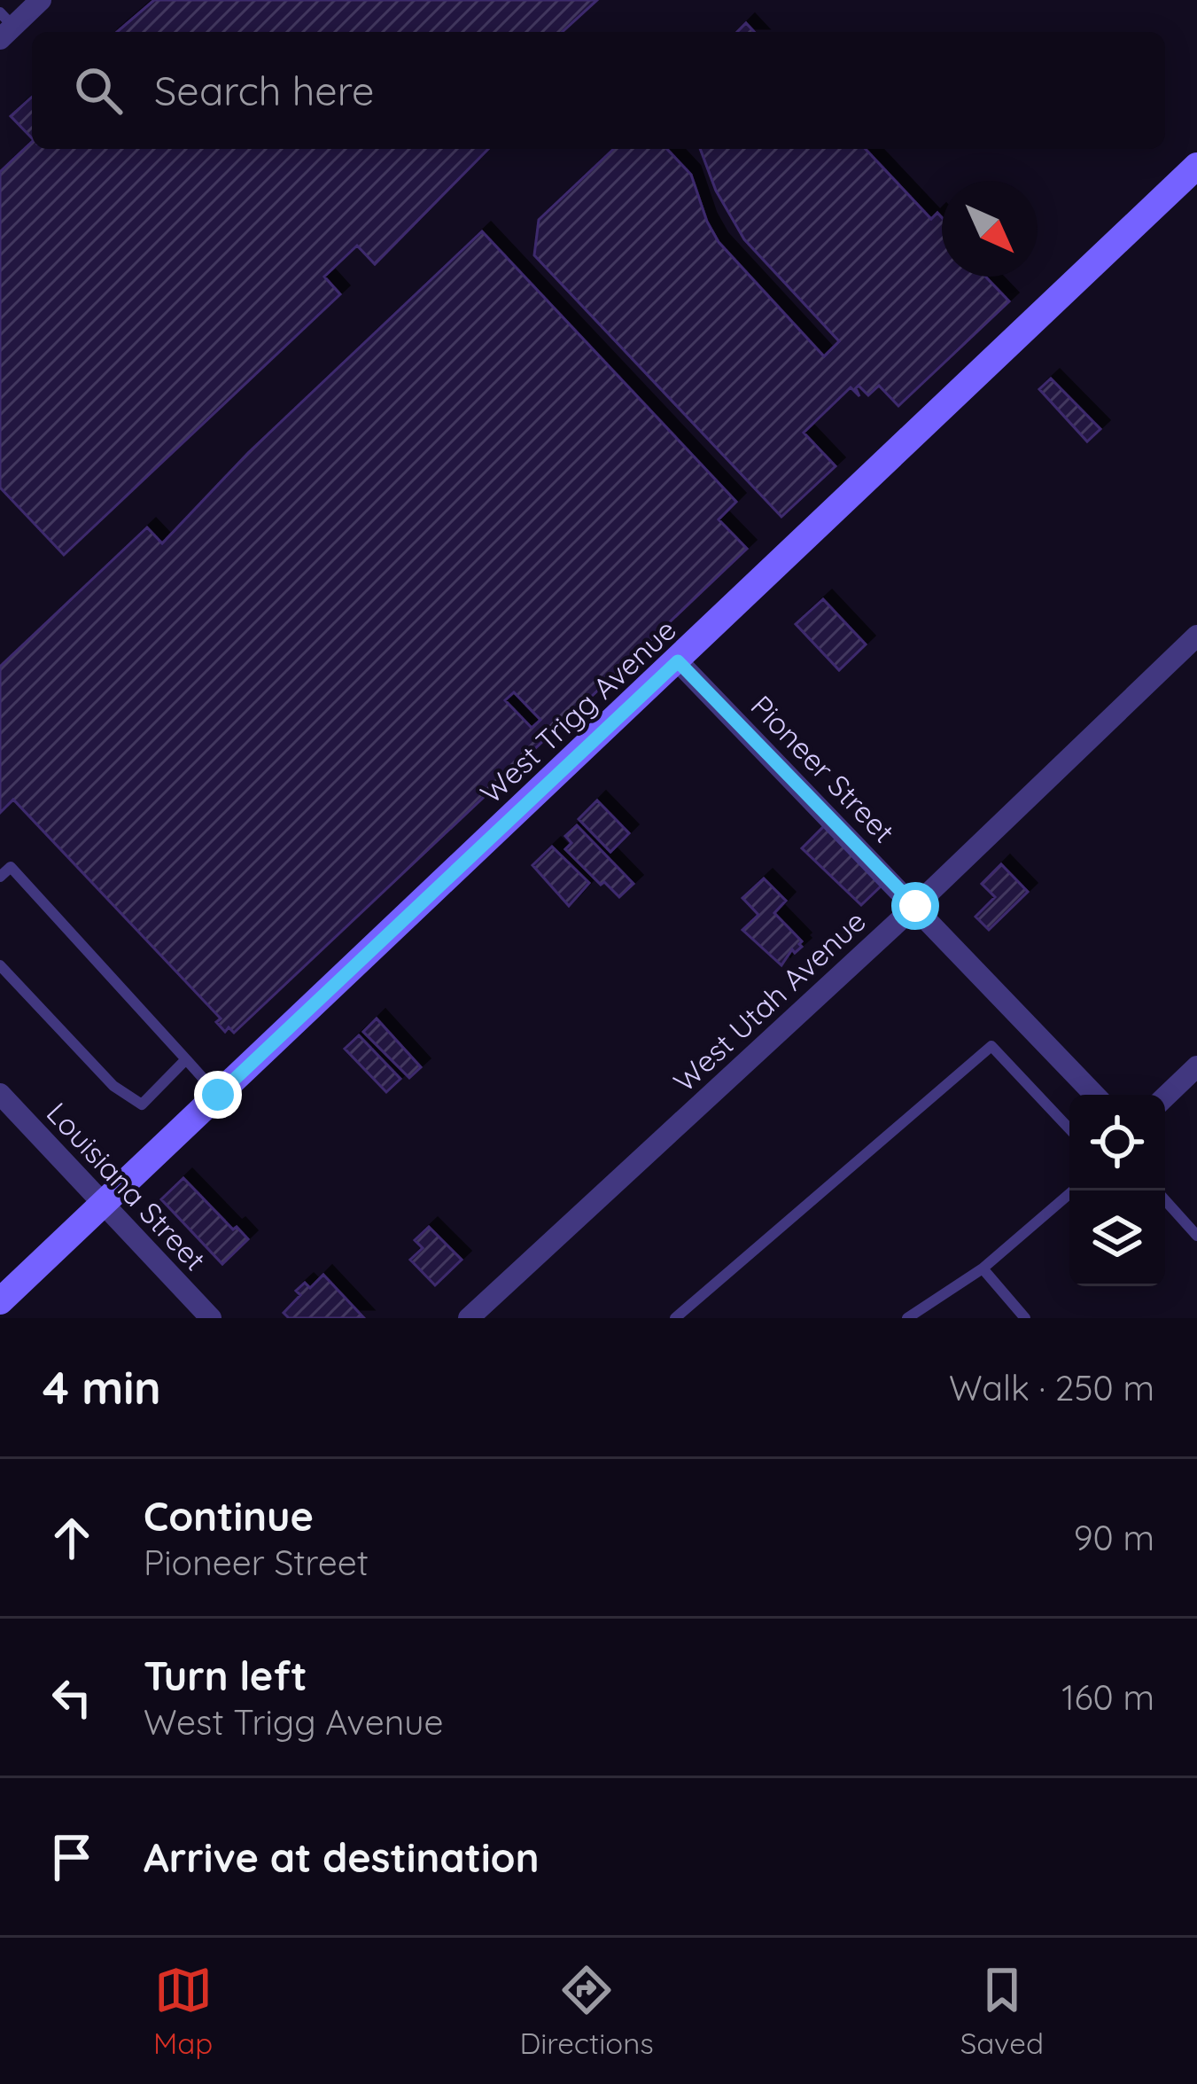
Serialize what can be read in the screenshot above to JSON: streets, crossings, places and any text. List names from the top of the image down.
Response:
{
  "streets": {
    "street": [
      "West Trigg Avenue",
      "Pioneer Street",
      "West Utah Avenue",
      "Louisiana Street"
    ]
  },
  "crossings": [
    ["West Trigg Avenue", "Pioneer Street"],
    ["West Trigg Avenue", "Louisiana Street"],
    ["Pioneer Street", "West Utah Avenue"]
  ],
  "north": "bottom right",
  "page": {
    "search": "Search here",
    "heading": ["4 min", "Walk · 250 m"],
    "list": [
      ["Continue", "Pioneer Street", "90 m"],
      ["Turn left", "West Trigg Avenue", "160 m"],
      "Arrive at destination"
    ],
    "nav": ["Map", "Directions", "Saved"]
  }
}
